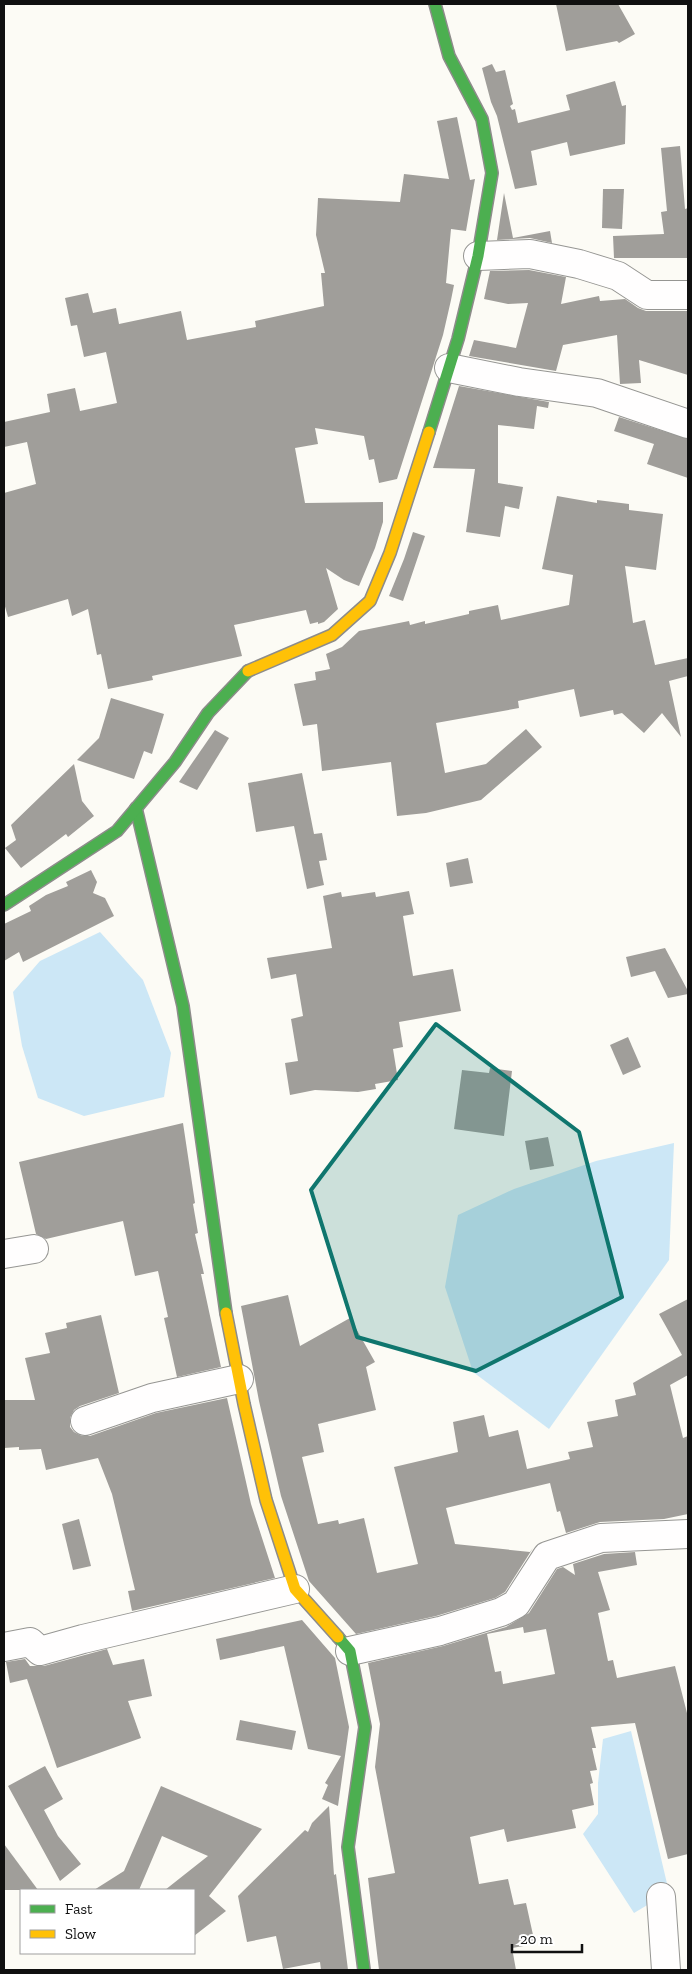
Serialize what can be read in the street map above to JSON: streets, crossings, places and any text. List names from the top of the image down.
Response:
{
  "legend": ["Fast", "Slow"],
  "scale_bar": "20 m"
}
